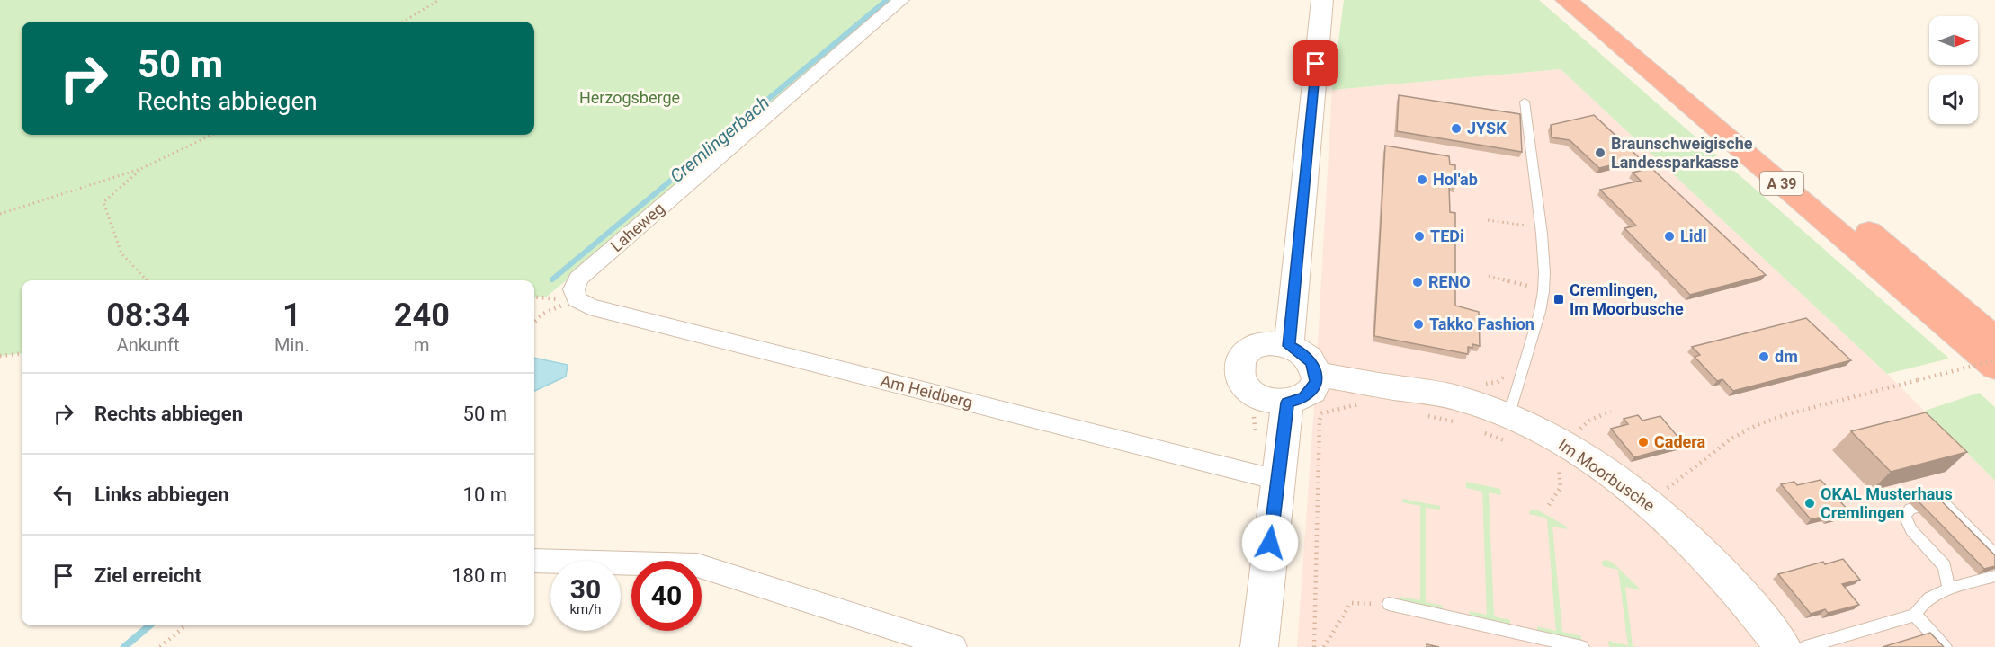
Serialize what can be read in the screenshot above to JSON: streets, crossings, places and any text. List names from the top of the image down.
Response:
{
  "streets": {
    "highway": ["A 39"],
    "street": ["Laheweg", "Am Heidberg", "Im Moorbusche"]
  },
  "crossings": [
    ["Laheweg", "Am Heidberg"]
  ],
  "water": ["Cremlingerbach"],
  "parks": ["Herzogsberge"],
  "places": {
    "other": [
      "JYSK",
      "Braunschweigische Landessparkasse",
      "Hol'ab",
      "TEDi",
      "Lidl",
      "RENO",
      "Takko Fashion",
      "dm",
      "Cadera",
      "OKAL Musterhaus Cremlingen"
    ],
    "transit": ["Cremlingen, Im Moorbusche"]
  },
  "north": "right",
  "page": {
    "turn": ["50 m", "Rechts abbiegen"],
    "eta": [
      "08:34",
      "Ankunft",
      "1",
      "Min.",
      "240",
      "m"
    ],
    "list": [
      {
        "name": "Rechts abbiegen",
        "value": "50 m"
      },
      {
        "name": "Links abbiegen",
        "value": "10 m"
      },
      {
        "name": "Ziel erreicht",
        "value": "180 m"
      }
    ],
    "speed": "30 km/h",
    "limit": "40"
  }
}
